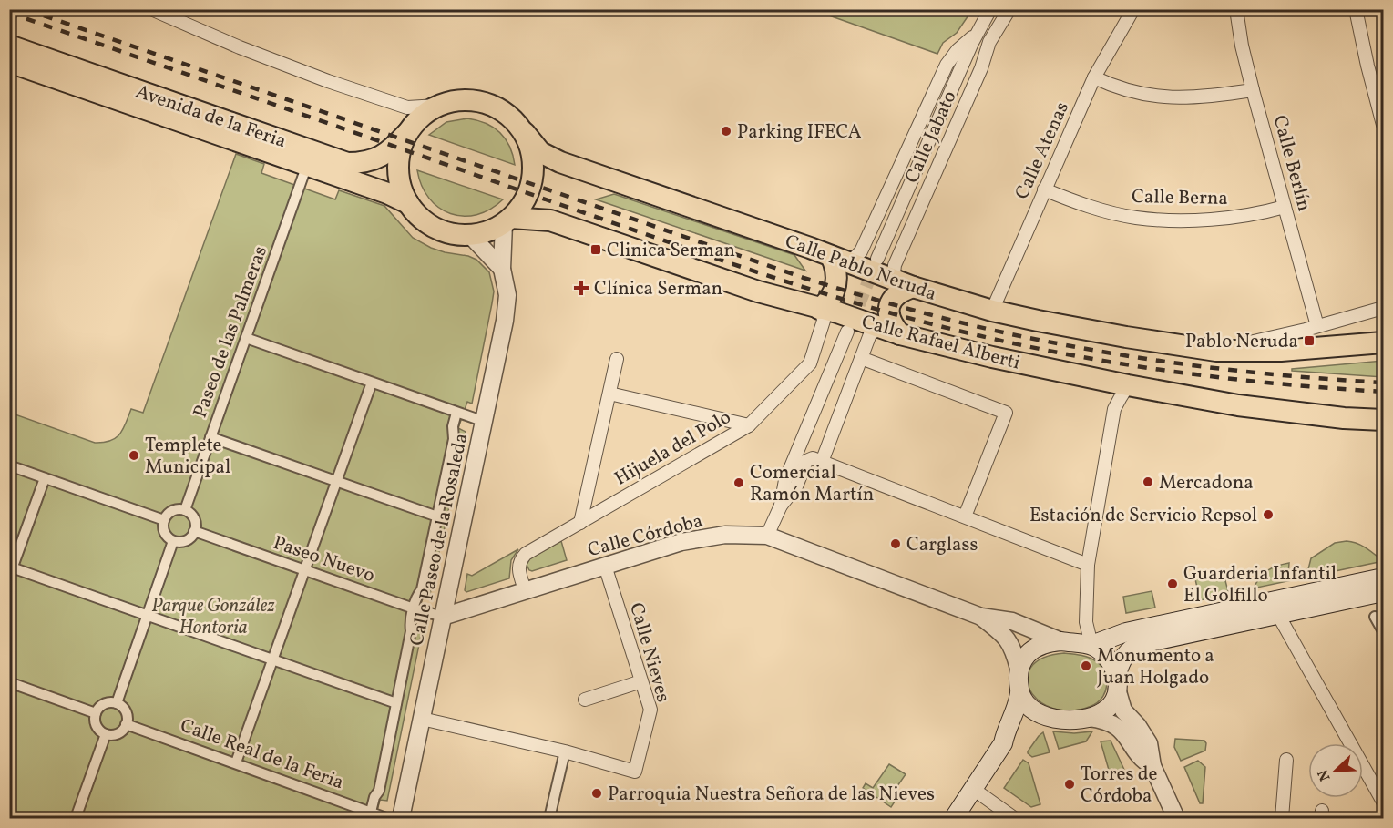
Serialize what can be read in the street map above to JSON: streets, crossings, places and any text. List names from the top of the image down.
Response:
{
  "streets": {
    "main road": ["Avenida de la Feria", "Calle Pablo Neruda", "Calle Rafael Alberti"],
    "street": [
      "Calle Jabato",
      "Calle Atenas",
      "Calle Berlín",
      "Calle Berna",
      "Paseo de las Palmeras",
      "Hijuela del Polo",
      "Calle Córdoba",
      "Calle Paseo de la Rosaleda",
      "Paseo Nuevo",
      "Calle Nieves",
      "Calle Real de la Feria"
    ]
  },
  "crossings": [
    ["Avenida de la Feria", "Calle Pablo Neruda"],
    ["Avenida de la Feria", "Paseo de las Palmeras"],
    ["Avenida de la Feria", "Calle Rafael Alberti"],
    ["Avenida de la Feria", "Calle Paseo de la Rosaleda"],
    ["Calle Jabato", "Calle Pablo Neruda"],
    ["Calle Atenas", "Calle Berna"],
    ["Calle Atenas", "Calle Pablo Neruda"],
    ["Calle Berlín", "Calle Berna"],
    ["Calle Berlín", "Calle Pablo Neruda"],
    ["Calle Pablo Neruda", "Calle Rafael Alberti"],
    ["Calle Pablo Neruda", "Calle Paseo de la Rosaleda"],
    ["Paseo de las Palmeras", "Paseo Nuevo"],
    ["Calle Rafael Alberti", "Hijuela del Polo"],
    ["Calle Rafael Alberti", "Calle Paseo de la Rosaleda"],
    ["Hijuela del Polo", "Calle Córdoba"],
    ["Calle Córdoba", "Calle Paseo de la Rosaleda"],
    ["Calle Córdoba", "Paseo Nuevo"],
    ["Calle Córdoba", "Calle Nieves"],
    ["Calle Paseo de la Rosaleda", "Paseo Nuevo"]
  ],
  "parks": ["Parque González Hontoria"],
  "places": {
    "other": [
      "Parking IFECA",
      "Templete Municipal",
      "Mercadona",
      "Comercial Ramón Martín",
      "Estación de Servicio Repsol",
      "Carglass",
      "Guarderia Infantil El Golfillo",
      "Monumento a Juan Holgado",
      "Torres de Córdoba",
      "Parroquia Nuestra Señora de las Nieves"
    ],
    "transit": ["Clinica Serman", "Pablo Neruda"],
    "health": ["Clínica Serman"]
  },
  "north": "bottom left"
}
